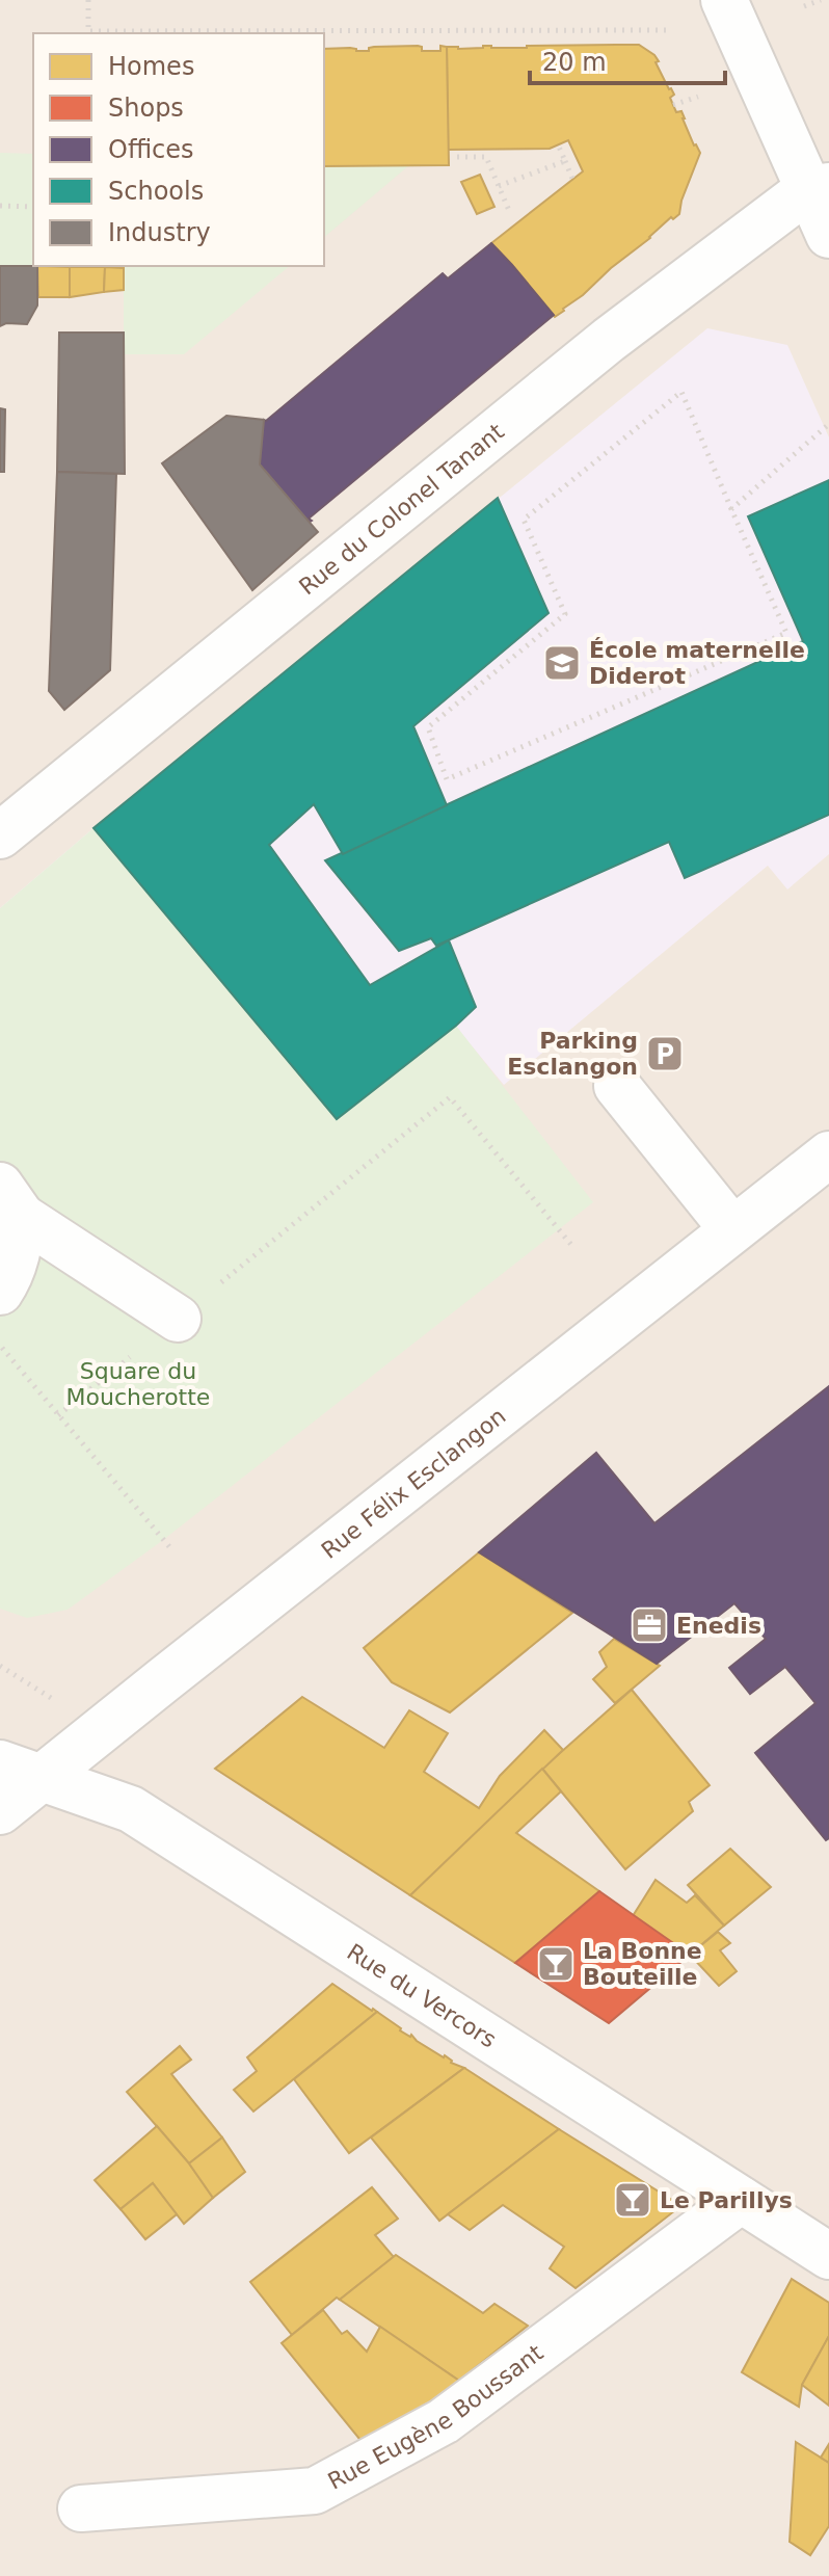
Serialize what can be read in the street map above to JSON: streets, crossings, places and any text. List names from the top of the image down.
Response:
{
  "streets": {
    "street": [
      "Rue du Colonel Tanant",
      "Rue Félix Esclangon",
      "Rue du Vercors",
      "Rue Eugène Boussant"
    ]
  },
  "crossings": [
    ["Rue Félix Esclangon", "Rue du Vercors"],
    ["Rue du Vercors", "Rue Eugène Boussant"]
  ],
  "parks": ["Square du Moucherotte"],
  "places": {
    "school or university": ["École maternelle Diderot"],
    "parking": ["Parking Esclangon"],
    "office": ["Enedis"],
    "bar": ["La Bonne Bouteille", "Le Parillys"]
  },
  "legend": [
    "Homes",
    "Shops",
    "Offices",
    "Schools",
    "Industry"
  ],
  "scale_bar": "20 m"
}
